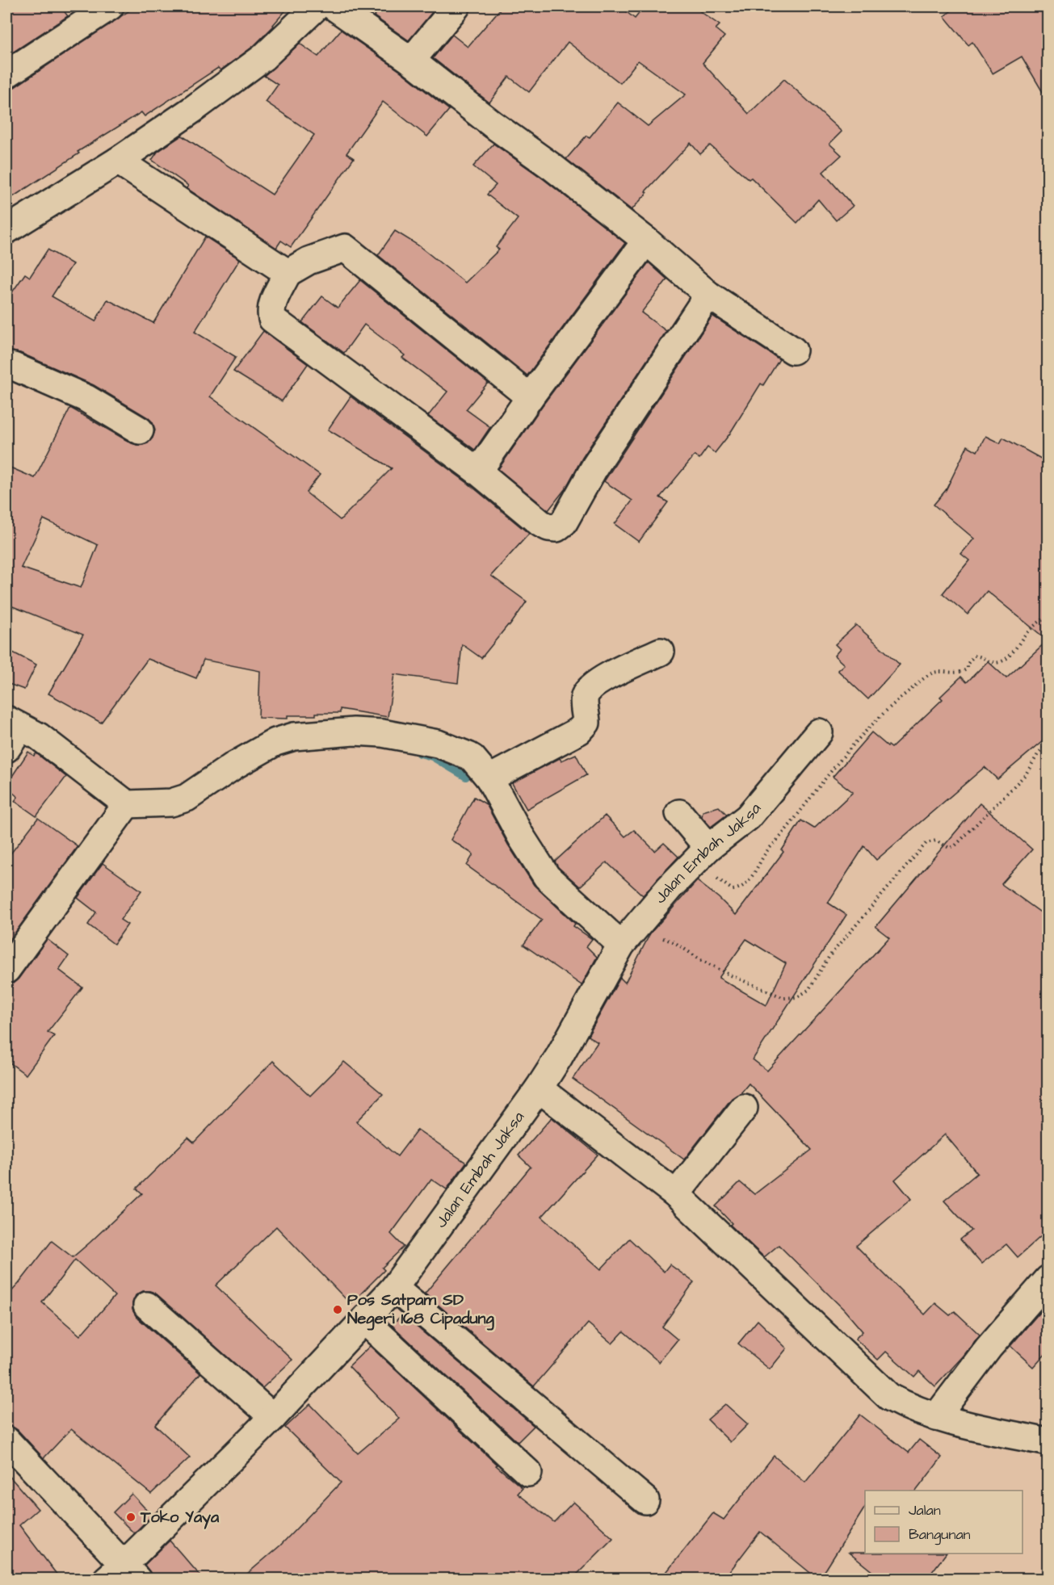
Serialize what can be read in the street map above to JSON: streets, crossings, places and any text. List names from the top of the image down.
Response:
{
  "streets": {
    "street": ["Jalan Embah Jaksa"]
  },
  "places": ["Pos Satpam SD Negeri 168 Cipadung", "Toko Yaya"],
  "legend": ["Jalan", "Bangunan"]
}
